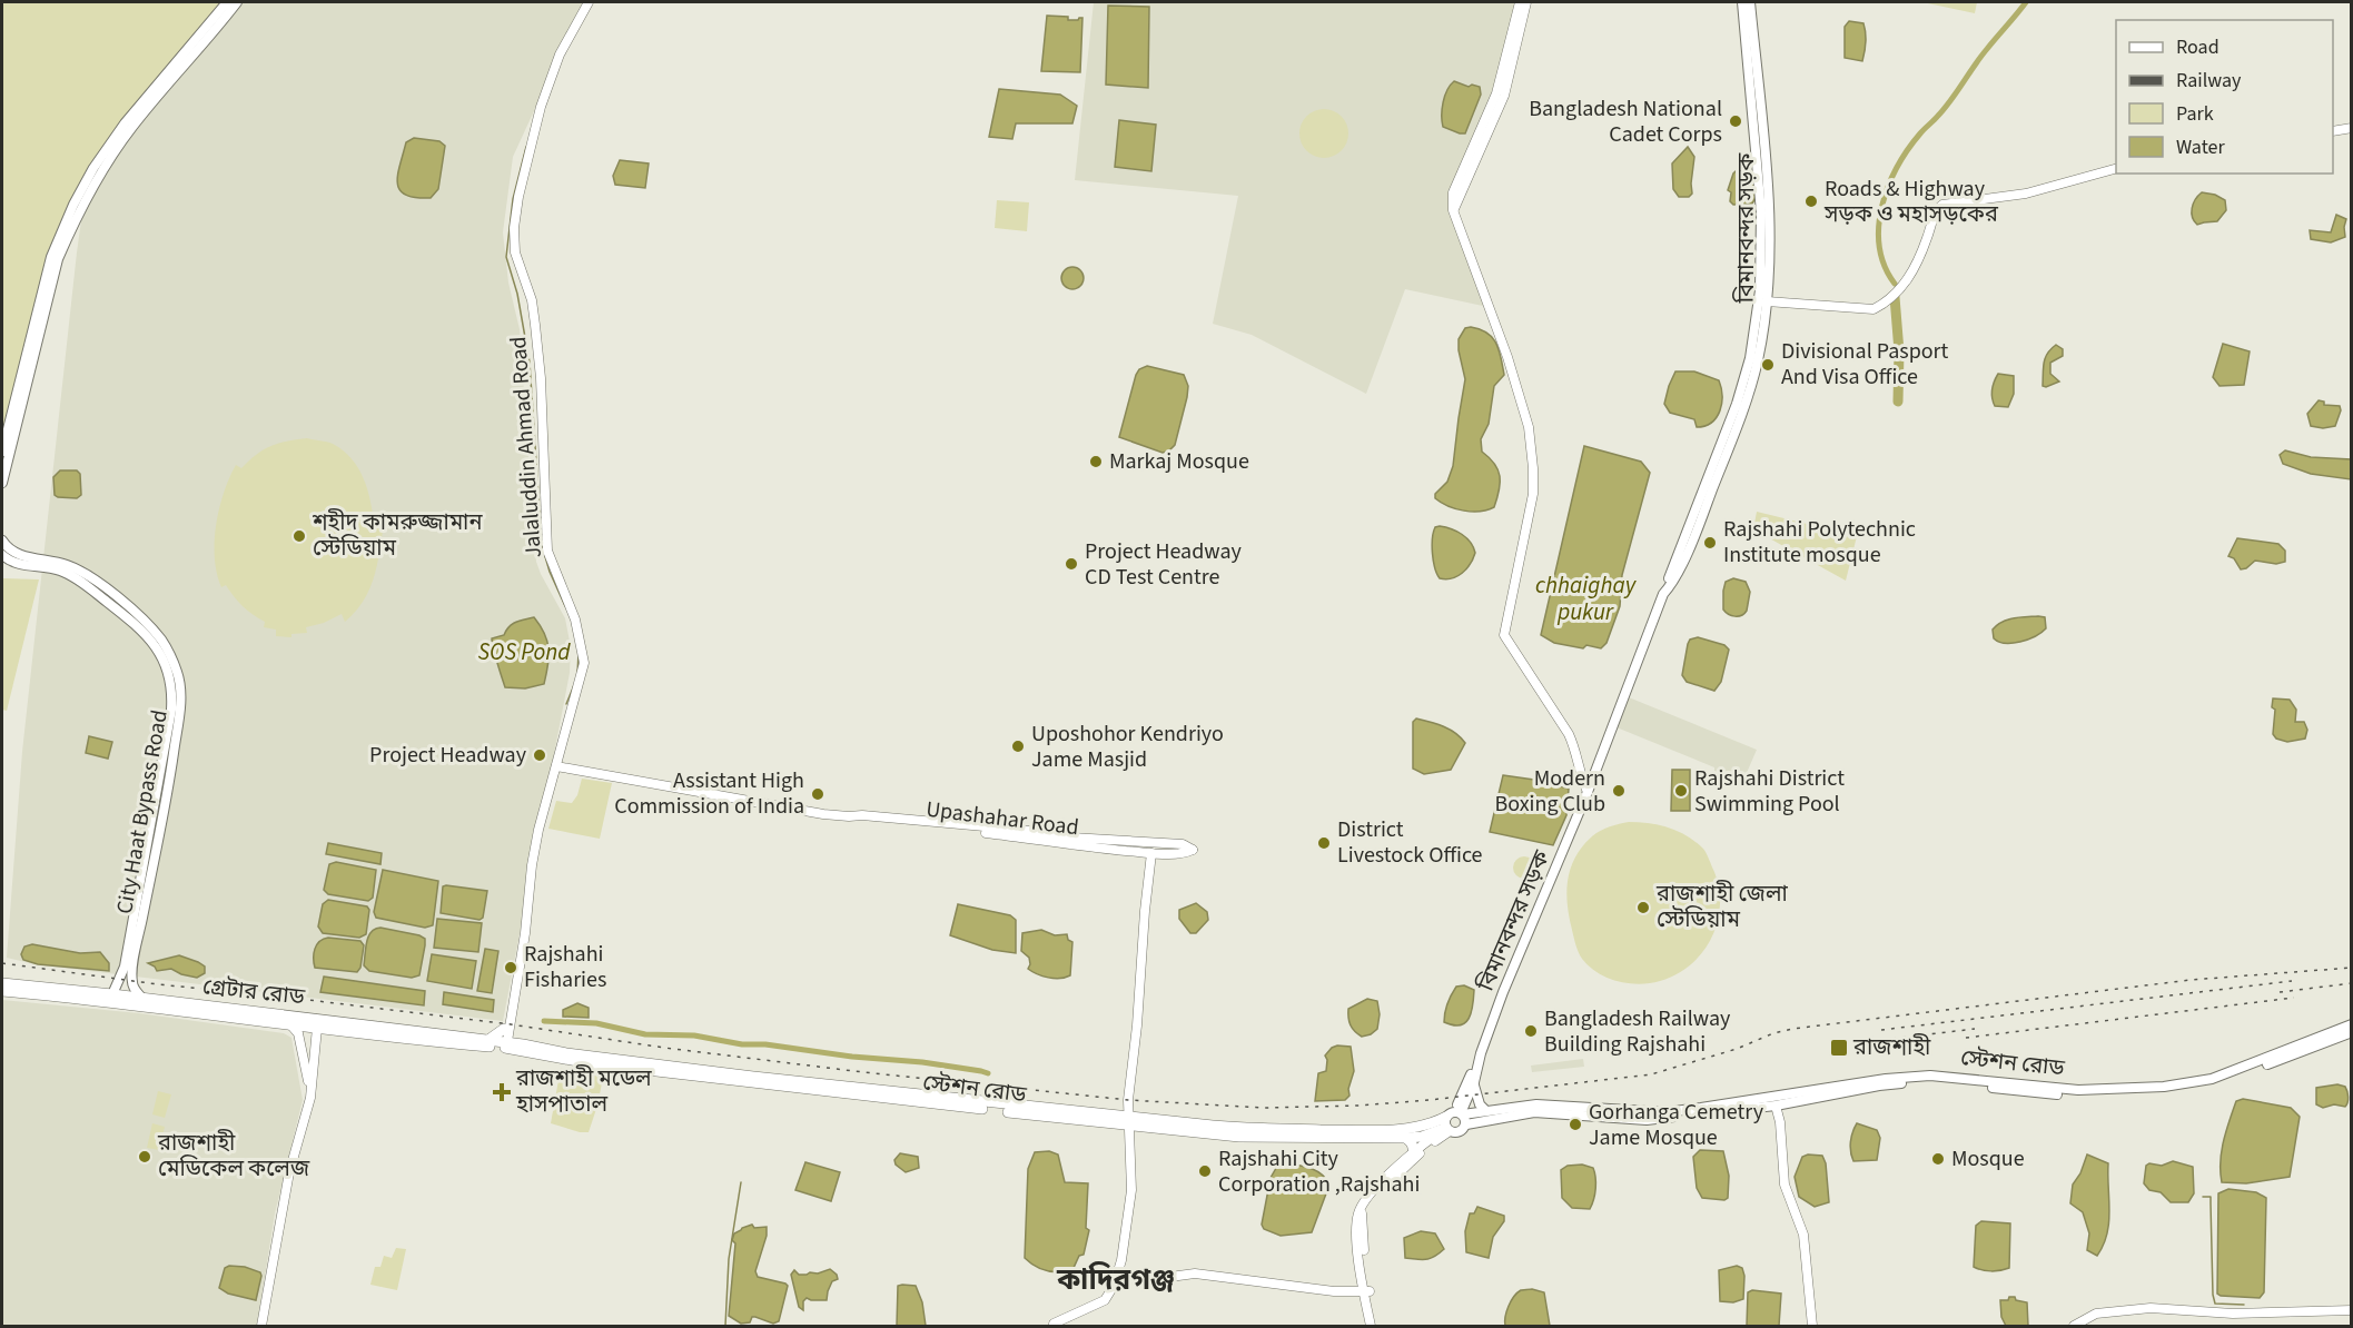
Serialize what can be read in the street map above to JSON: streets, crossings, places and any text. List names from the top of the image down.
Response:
{
  "streets": {
    "highway": ["গ্রেটার রোড", "স্টেশন রোড"],
    "main road": ["বিমানবন্দর সড়ক", "City Haat Bypass Road"],
    "street": ["Jalaluddin Ahmad Road", "Upashahar Road"]
  },
  "crossings": [
    ["বিমানবন্দর সড়ক", "স্টেশন রোড"],
    ["Jalaluddin Ahmad Road", "গ্রেটার রোড"],
    ["Jalaluddin Ahmad Road", "স্টেশন রোড"],
    ["গ্রেটার রোড", "স্টেশন রোড"]
  ],
  "districts": ["কাদিরগঞ্জ"],
  "water": ["chhaighay pukur", "SOS Pond"],
  "places": {
    "other": [
      "Bangladesh National Cadet Corps",
      "Roads & Highway সড়ক ও মহাসড়কের",
      "Divisional Pasport And Visa Office",
      "Markaj Mosque",
      "শহীদ কামরুজ্জামান স্টেডিয়াম",
      "Rajshahi Polytechnic Institute mosque",
      "Project Headway CD Test Centre",
      "Uposhohor Kendriyo Jame Masjid",
      "Project Headway",
      "Modern Boxing Club",
      "Rajshahi District Swimming Pool",
      "Assistant High Commission of India",
      "District Livestock Office",
      "রাজশাহী জেলা স্টেডিয়াম",
      "Rajshahi Fisharies",
      "Bangladesh Railway Building Rajshahi",
      "Gorhanga Cemetry Jame Mosque",
      "রাজশাহী মেডিকেল কলেজ",
      "Mosque",
      "Rajshahi City Corporation ,Rajshahi"
    ],
    "transit": ["রাজশাহী"],
    "health": ["রাজশাহী মডেল হাসপাতাল"]
  },
  "legend": [
    "Road",
    "Railway",
    "Park",
    "Water"
  ]
}
